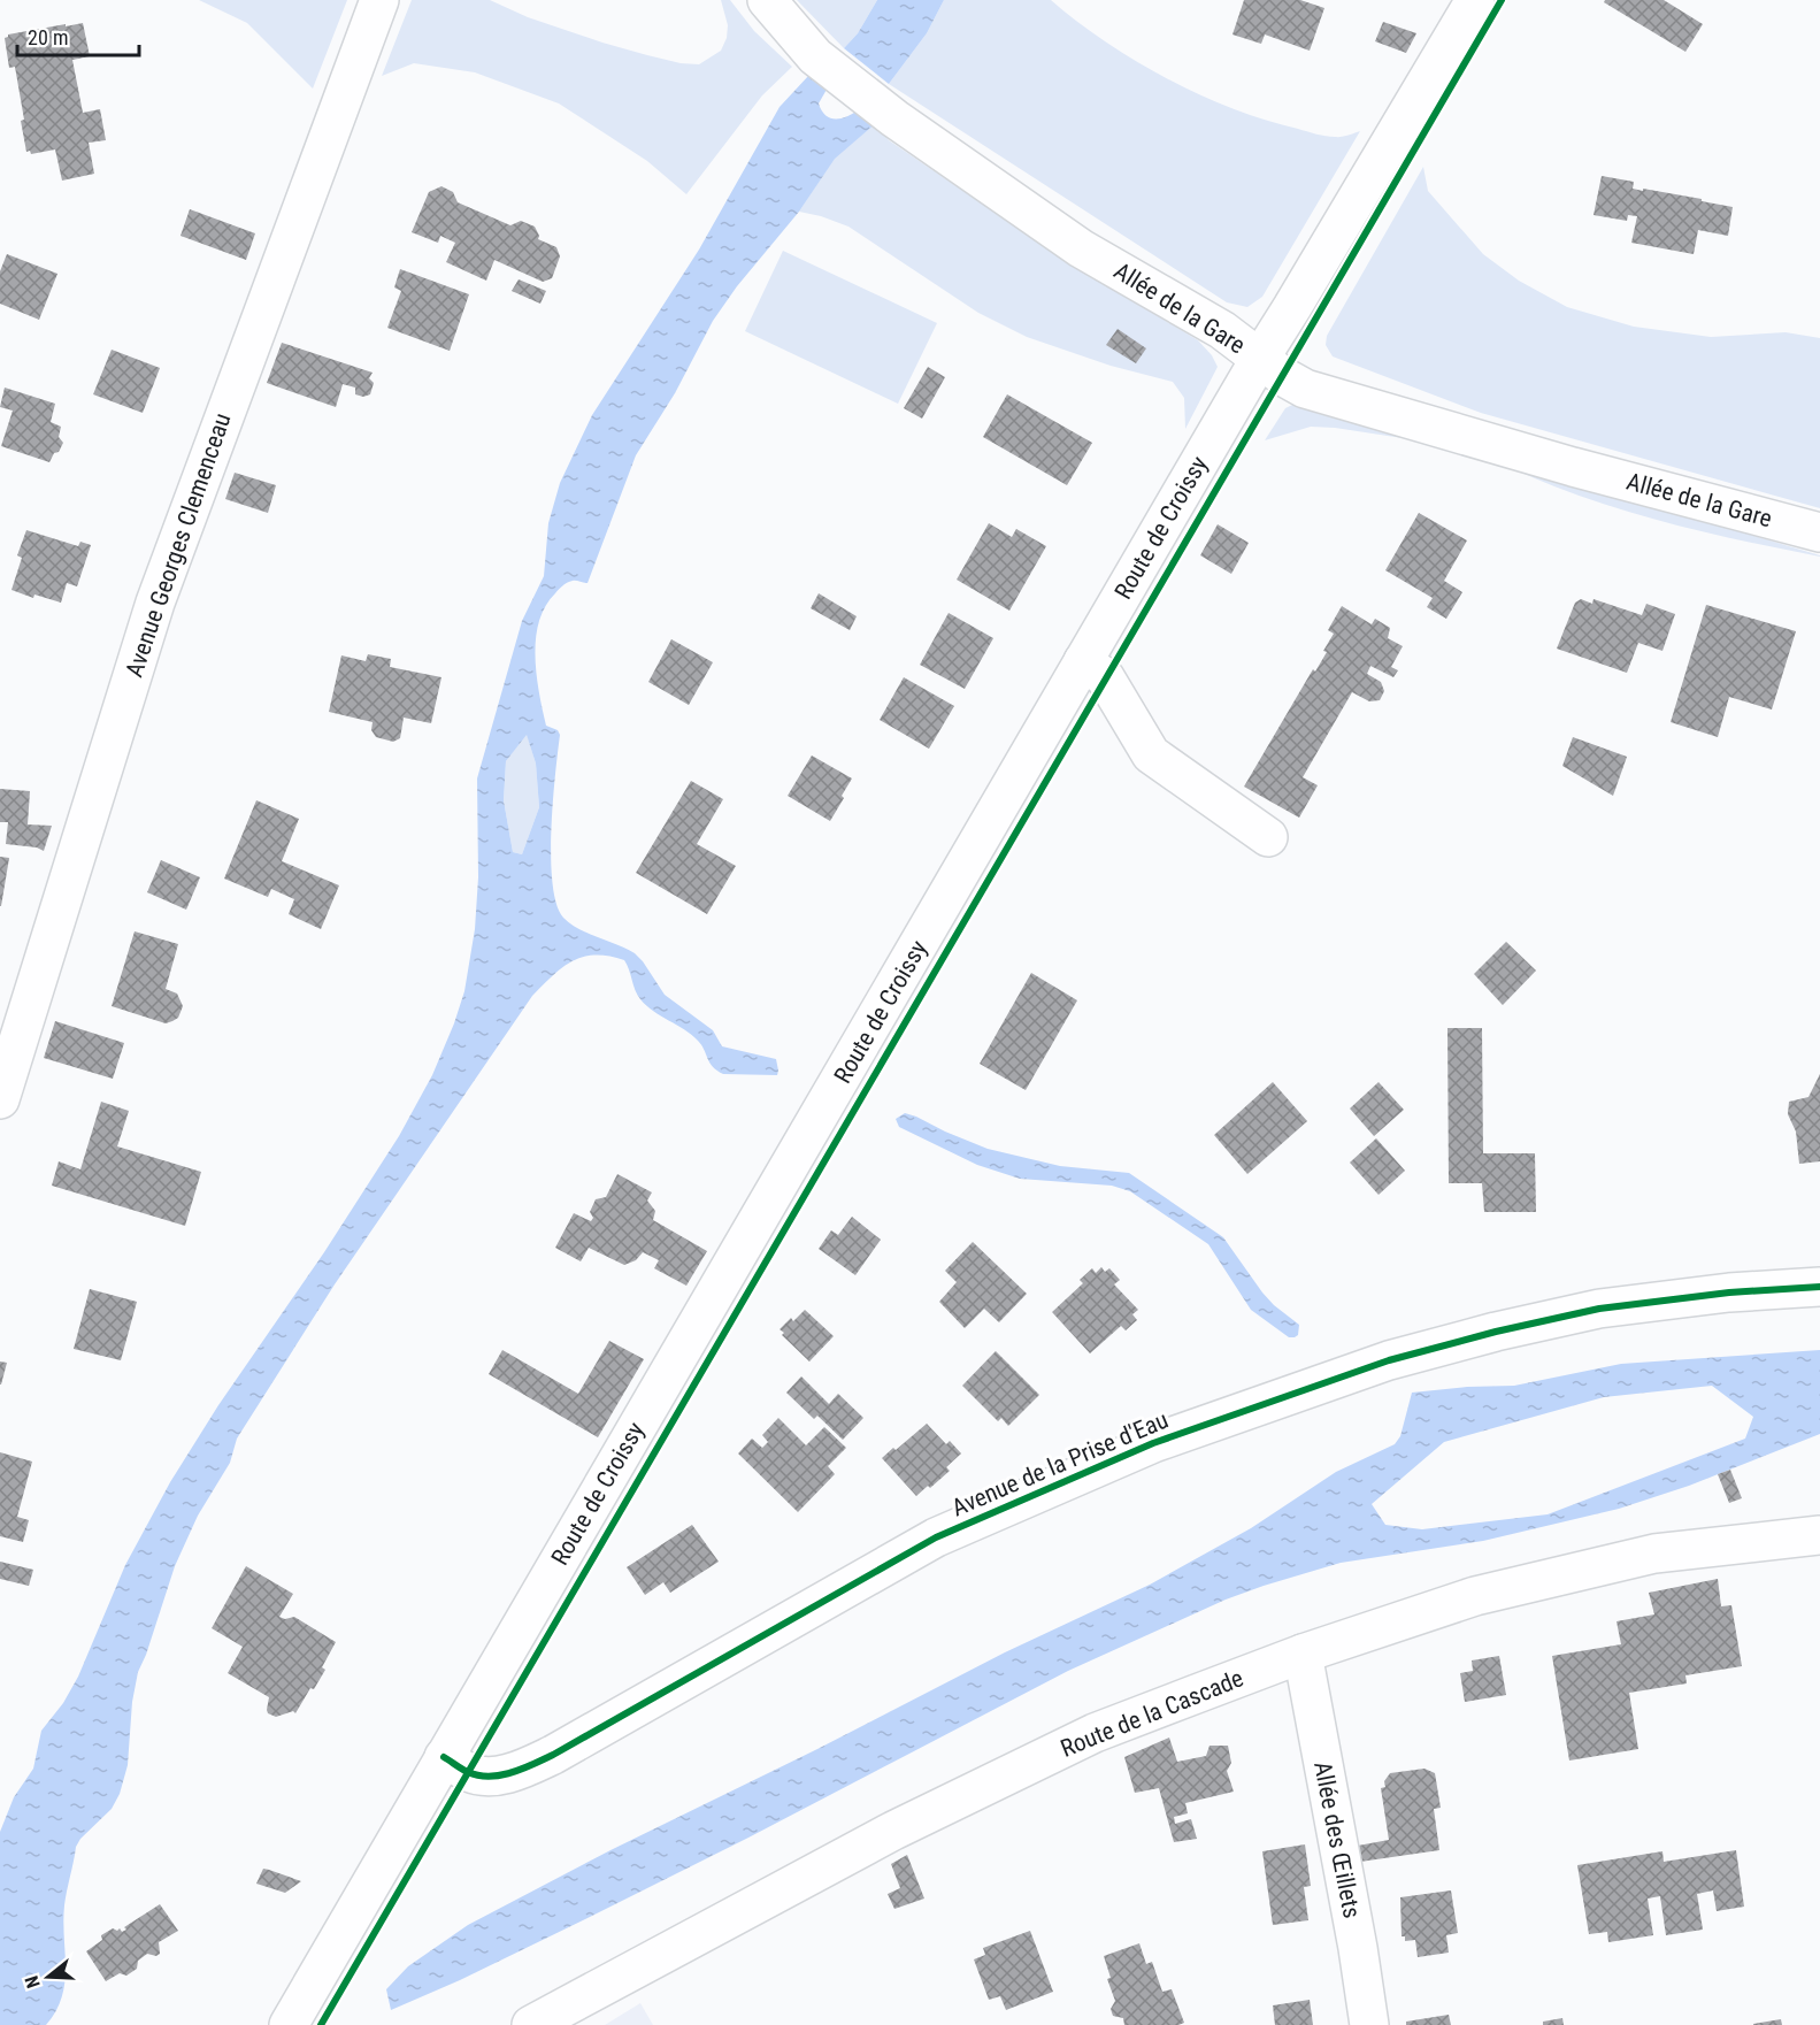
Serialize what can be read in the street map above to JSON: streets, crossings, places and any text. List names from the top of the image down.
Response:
{
  "streets": {
    "street": [
      "Allée de la Gare",
      "Route de Croissy",
      "Avenue Georges Clemenceau",
      "Avenue de la Prise d'Eau",
      "Route de la Cascade",
      "Allée des Œillets"
    ]
  },
  "crossings": [
    ["Allée de la Gare", "Route de Croissy"],
    ["Route de Croissy", "Avenue de la Prise d'Eau"],
    ["Route de la Cascade", "Allée des Œillets"]
  ],
  "scale_bar": "20 m",
  "north": "left"
}
